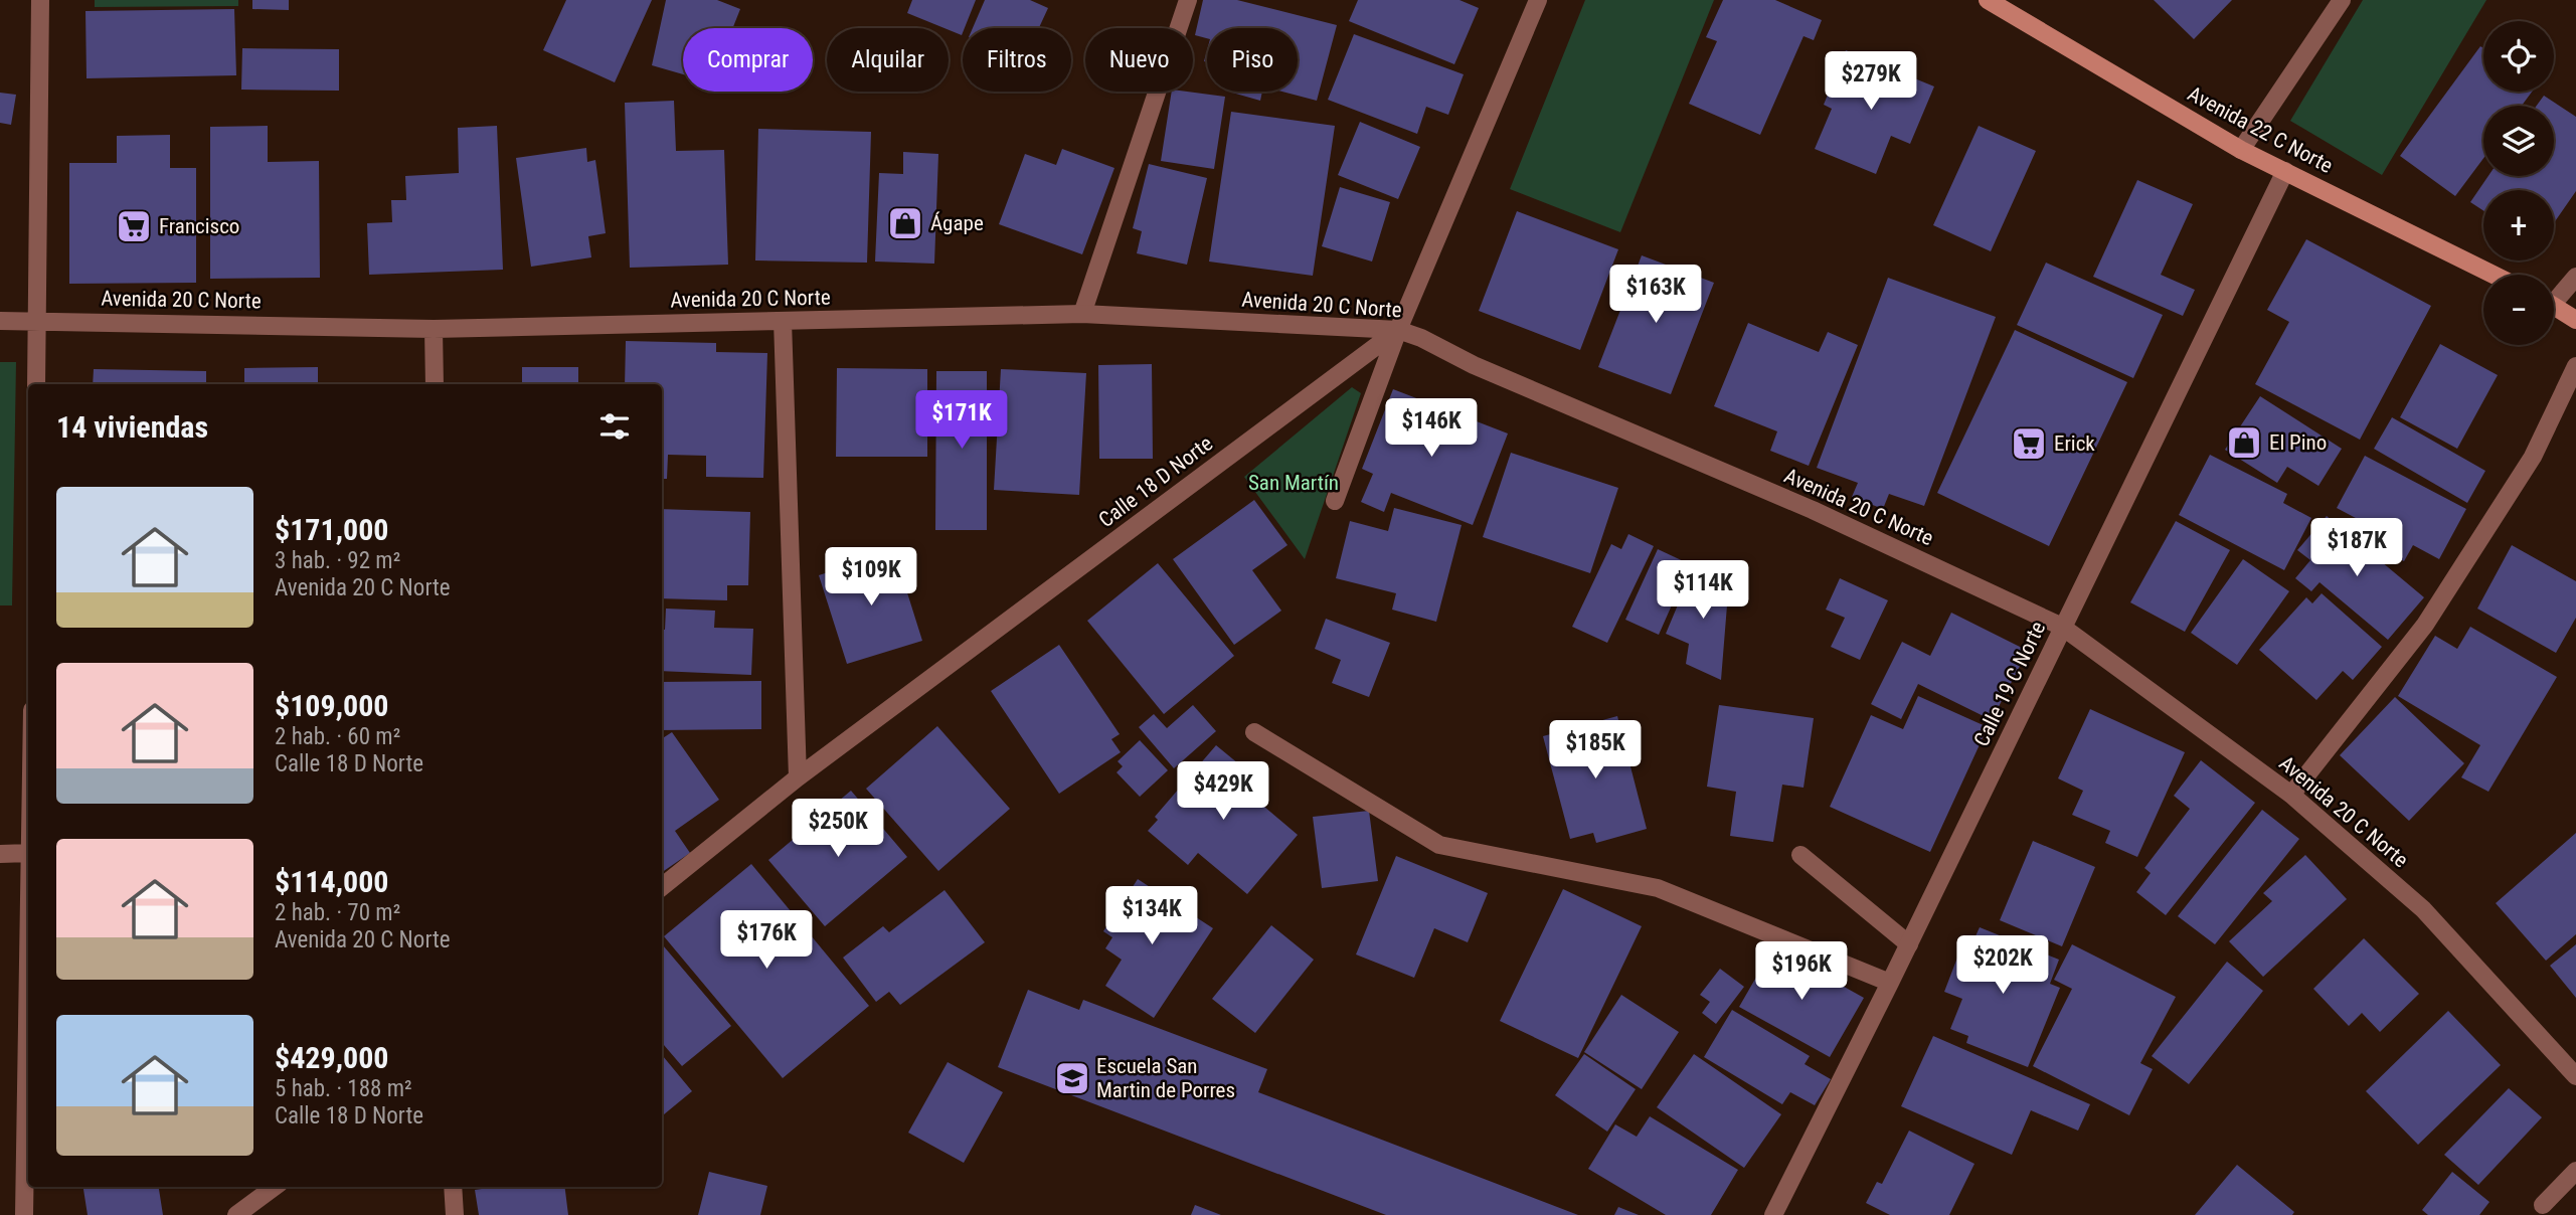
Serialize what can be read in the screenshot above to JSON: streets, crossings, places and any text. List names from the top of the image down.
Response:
{
  "streets": {
    "street": [
      "Avenida 22 C Norte",
      "Avenida 20 C Norte",
      "Calle 18 D Norte",
      "Calle 19 C Norte"
    ]
  },
  "crossings": [
    ["Avenida 22 C Norte", "Calle 19 C Norte"],
    ["Avenida 20 C Norte", "Calle 18 D Norte"],
    ["Avenida 20 C Norte", "Calle 19 C Norte"]
  ],
  "parks": ["San Martín"],
  "places": {
    "shop": ["Ágape", "El Pino"],
    "supermarket": ["Francisco", "Erick"],
    "school or university": ["Escuela San Martin de Porres"]
  },
  "page": {
    "map_buttons": ["+", "−"],
    "chip": [
      "Comprar",
      "Alquilar",
      "Filtros",
      "Nuevo",
      "Piso"
    ],
    "price": [
      "$279K",
      "$163K",
      "$171K",
      "$146K",
      "$187K",
      "$109K",
      "$114K",
      "$185K",
      "$429K",
      "$250K",
      "$134K",
      "$176K",
      "$202K",
      "$196K"
    ],
    "heading": "14 viviendas",
    "list": [
      {
        "name": "$171,000",
        "note": "3 hab. · 92 m² · Avenida 20 C Norte"
      },
      {
        "name": "$109,000",
        "note": "2 hab. · 60 m² · Calle 18 D Norte"
      },
      {
        "name": "$114,000",
        "note": "2 hab. · 70 m² · Avenida 20 C Norte"
      },
      {
        "name": "$429,000",
        "note": "5 hab. · 188 m² · Calle 18 D Norte"
      }
    ]
  }
}
